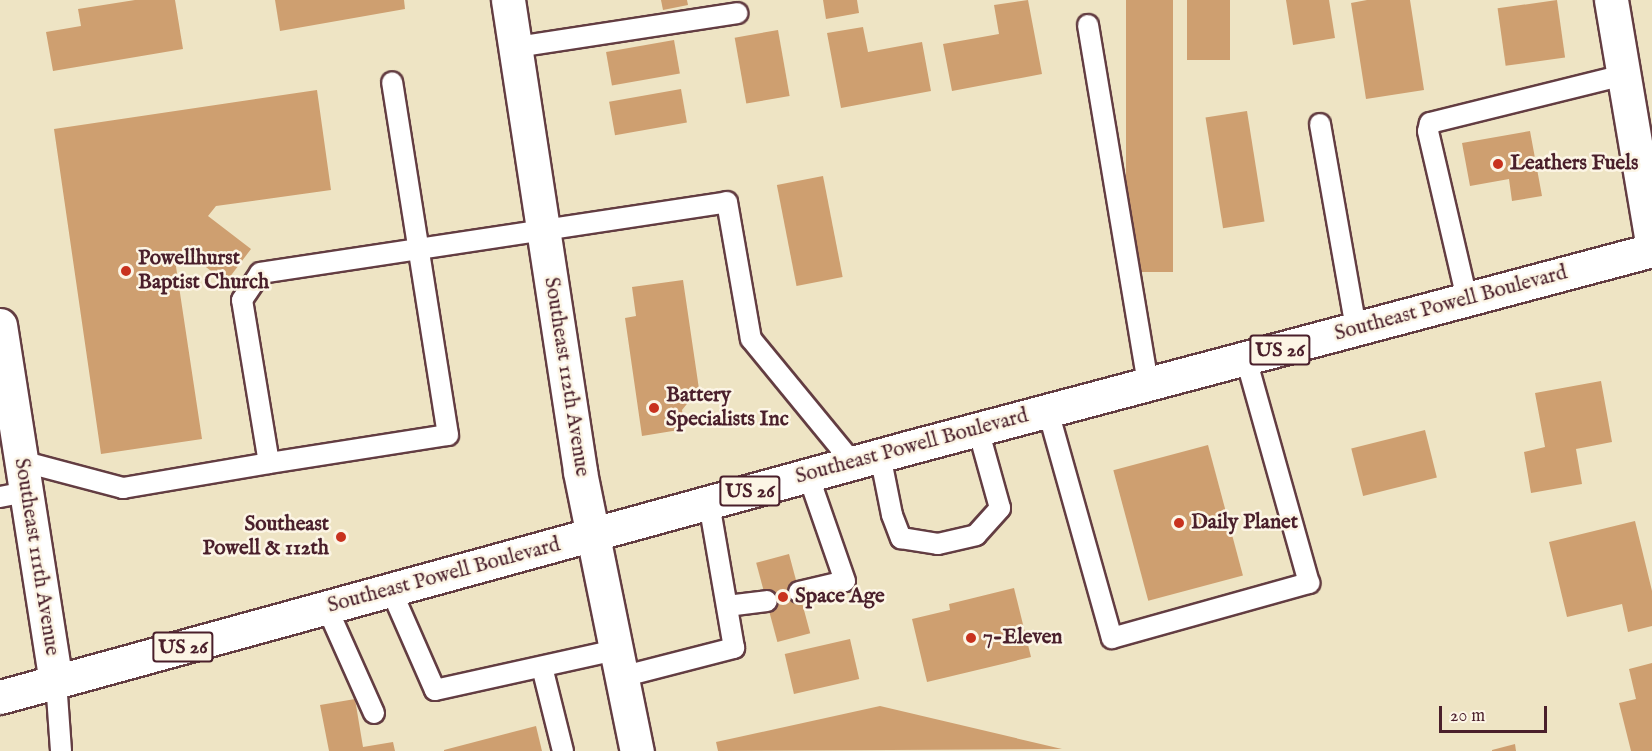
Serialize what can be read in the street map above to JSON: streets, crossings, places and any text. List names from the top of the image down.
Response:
{
  "streets": {
    "main road": [
      "Southeast Powell Boulevard",
      "US 26",
      "Southeast 112th Avenue",
      "Southeast 111th Avenue"
    ]
  },
  "crossings": [
    ["Southeast Powell Boulevard", "Southeast 112th Avenue"],
    ["Southeast Powell Boulevard", "Southeast 111th Avenue"]
  ],
  "places": [
    "Leathers Fuels",
    "Powellhurst Baptist Church",
    "Battery Specialists Inc",
    "Daily Planet",
    "Southeast Powell & 112th",
    "Space Age",
    "7-Eleven"
  ],
  "scale_bar": "20 m"
}
